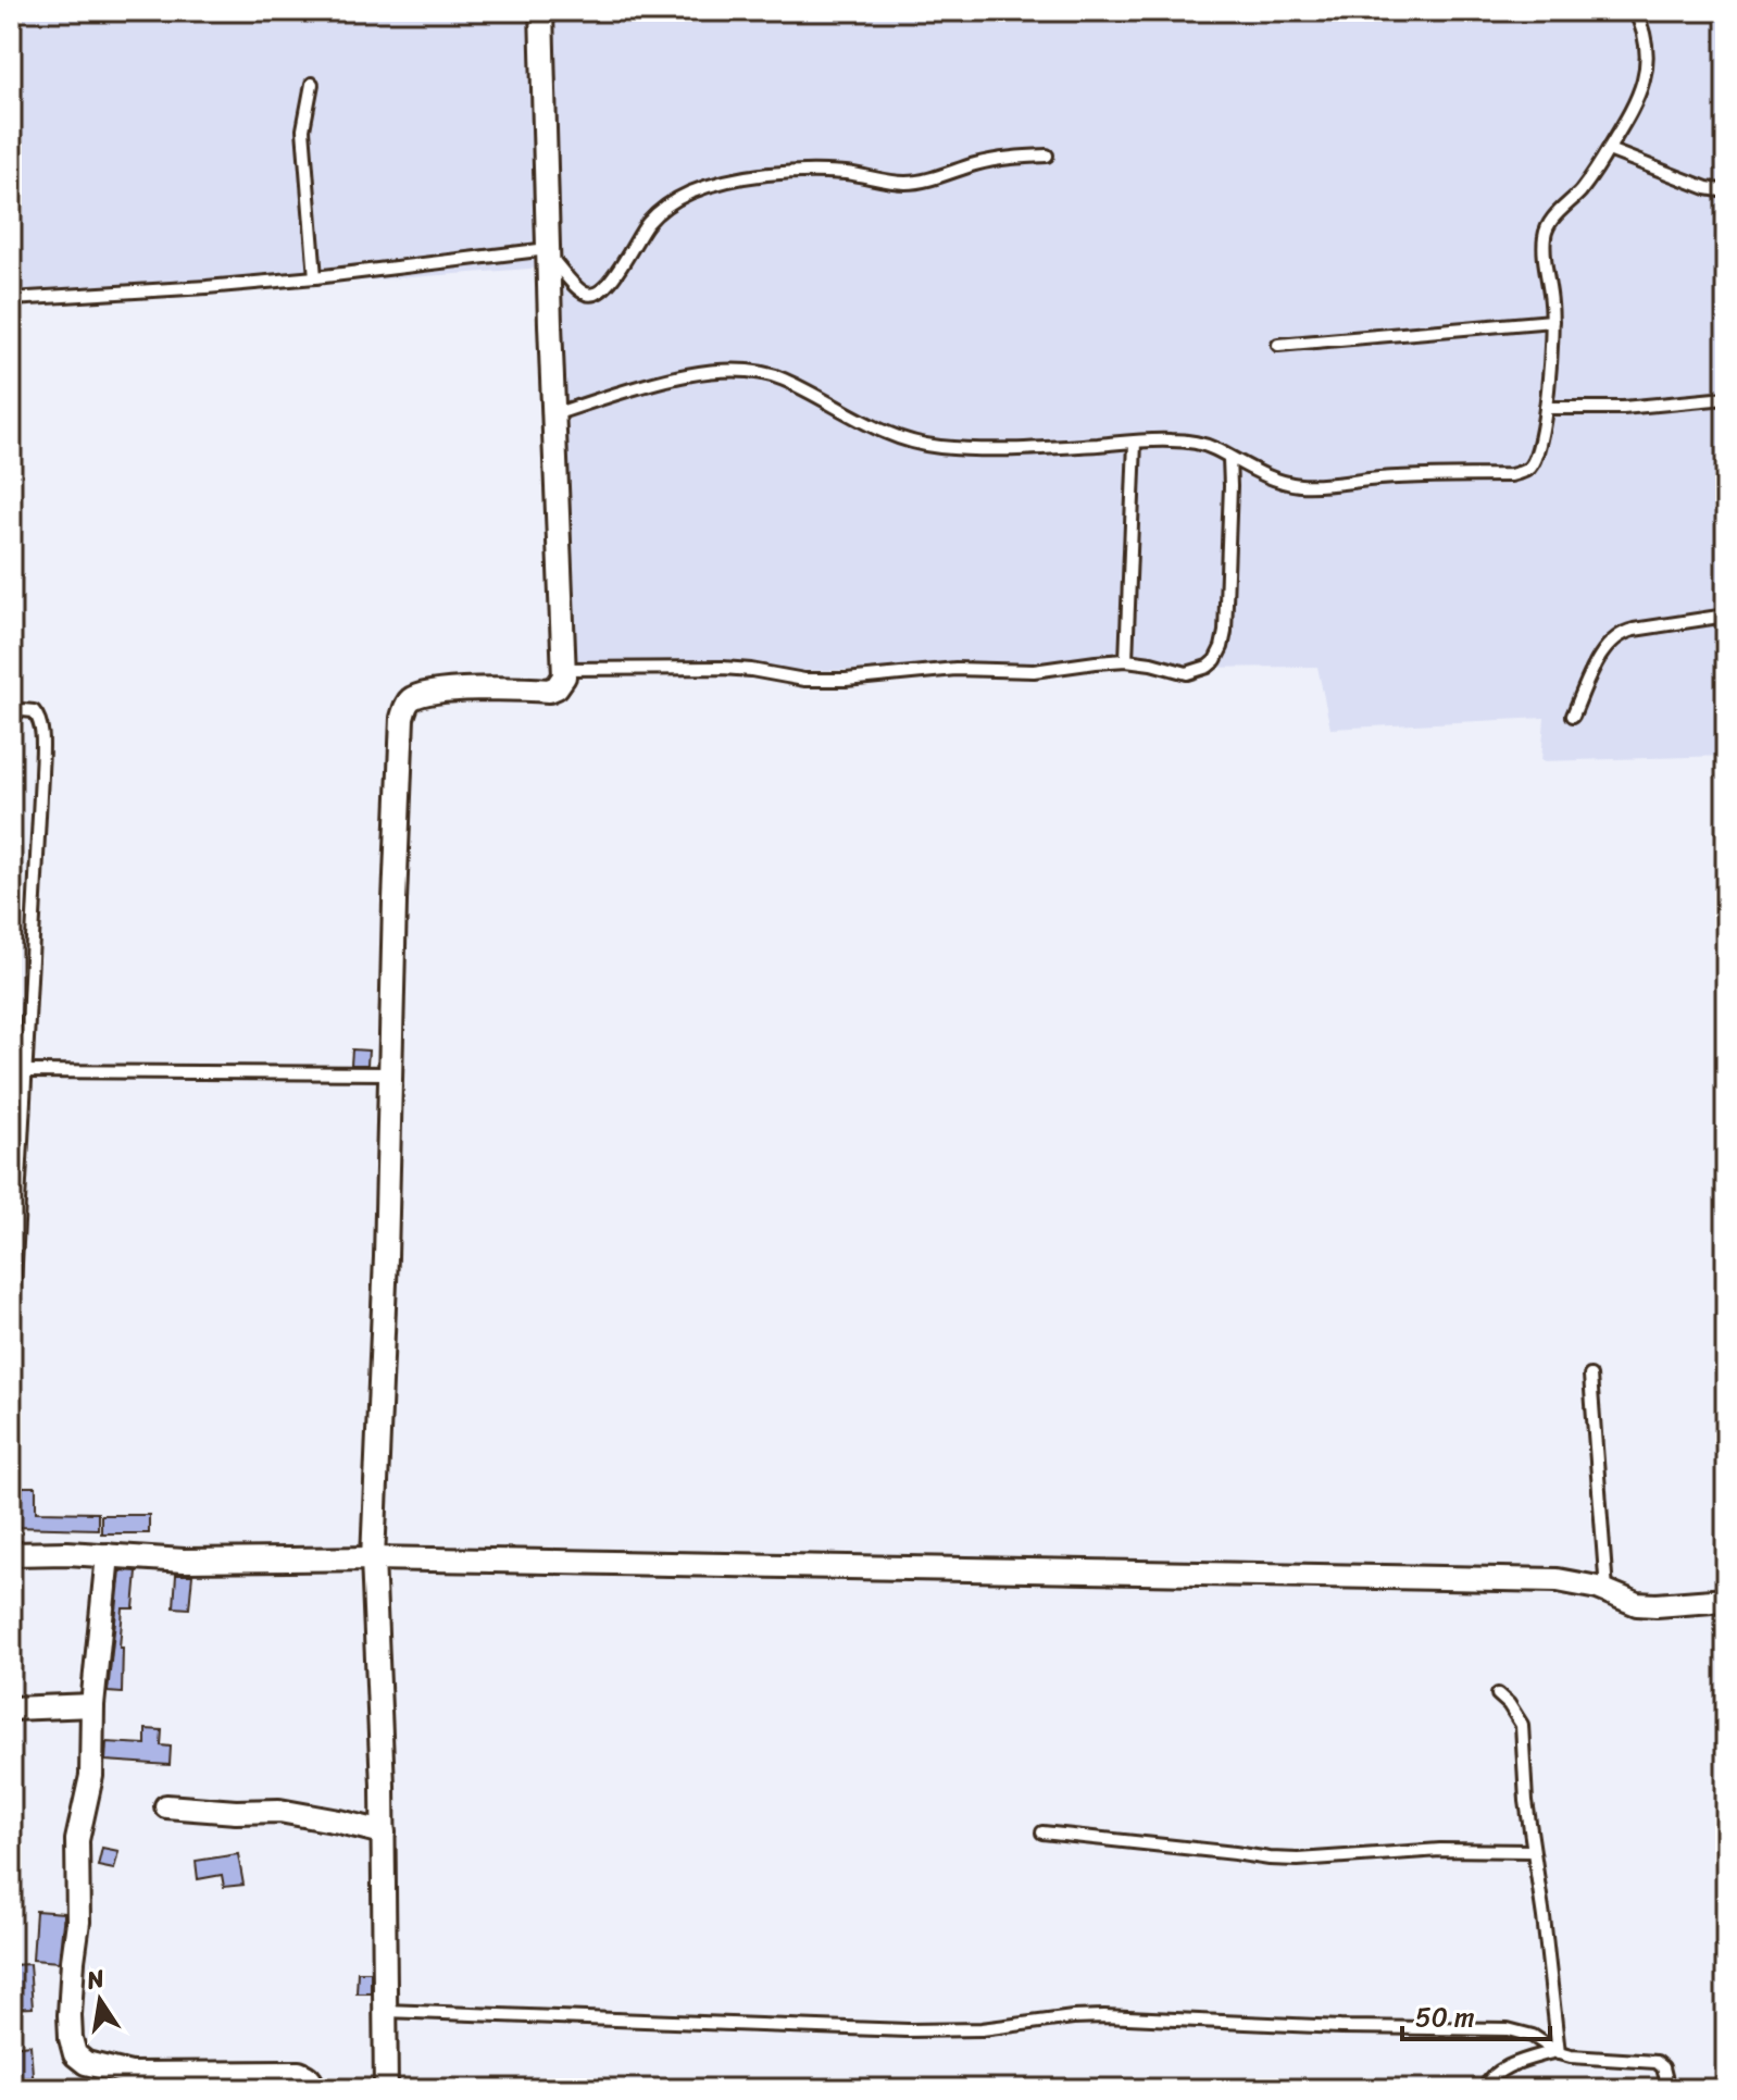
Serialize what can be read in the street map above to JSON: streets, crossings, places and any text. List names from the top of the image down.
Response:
{
  "scale_bar": "50 m",
  "north": "top"
}
